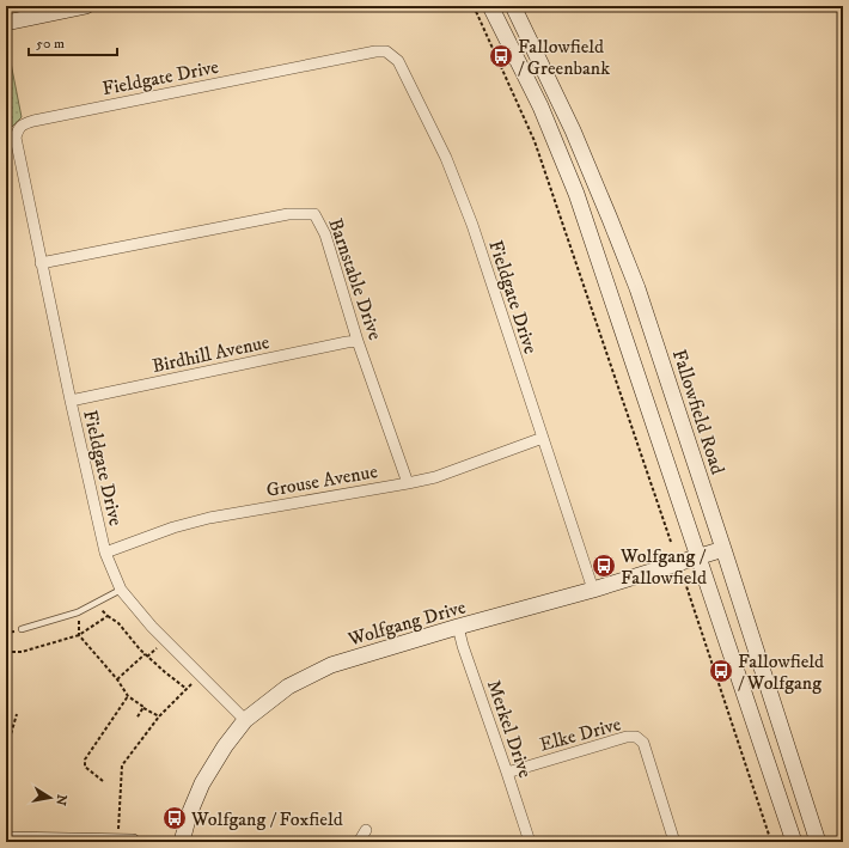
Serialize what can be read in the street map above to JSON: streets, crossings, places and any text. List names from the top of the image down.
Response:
{
  "streets": {
    "main road": ["Fallowfield Road", "Wolfgang Drive"],
    "street": [
      "Fieldgate Drive",
      "Barnstable Drive",
      "Birdhill Avenue",
      "Grouse Avenue",
      "Merkel Drive",
      "Elke Drive"
    ]
  },
  "crossings": [
    ["Fieldgate Drive", "Barnstable Drive"],
    ["Fieldgate Drive", "Birdhill Avenue"],
    ["Fieldgate Drive", "Grouse Avenue"],
    ["Fieldgate Drive", "Wolfgang Drive"],
    ["Barnstable Drive", "Birdhill Avenue"],
    ["Barnstable Drive", "Grouse Avenue"],
    ["Fallowfield Road", "Wolfgang Drive"],
    ["Wolfgang Drive", "Merkel Drive"],
    ["Merkel Drive", "Elke Drive"]
  ],
  "places": {
    "bus stop": [
      "Fallowfield / Greenbank",
      "Wolfgang / Fallowfield",
      "Fallowfield / Wolfgang",
      "Wolfgang / Foxfield"
    ]
  },
  "scale_bar": "50 m",
  "north": "right"
}
